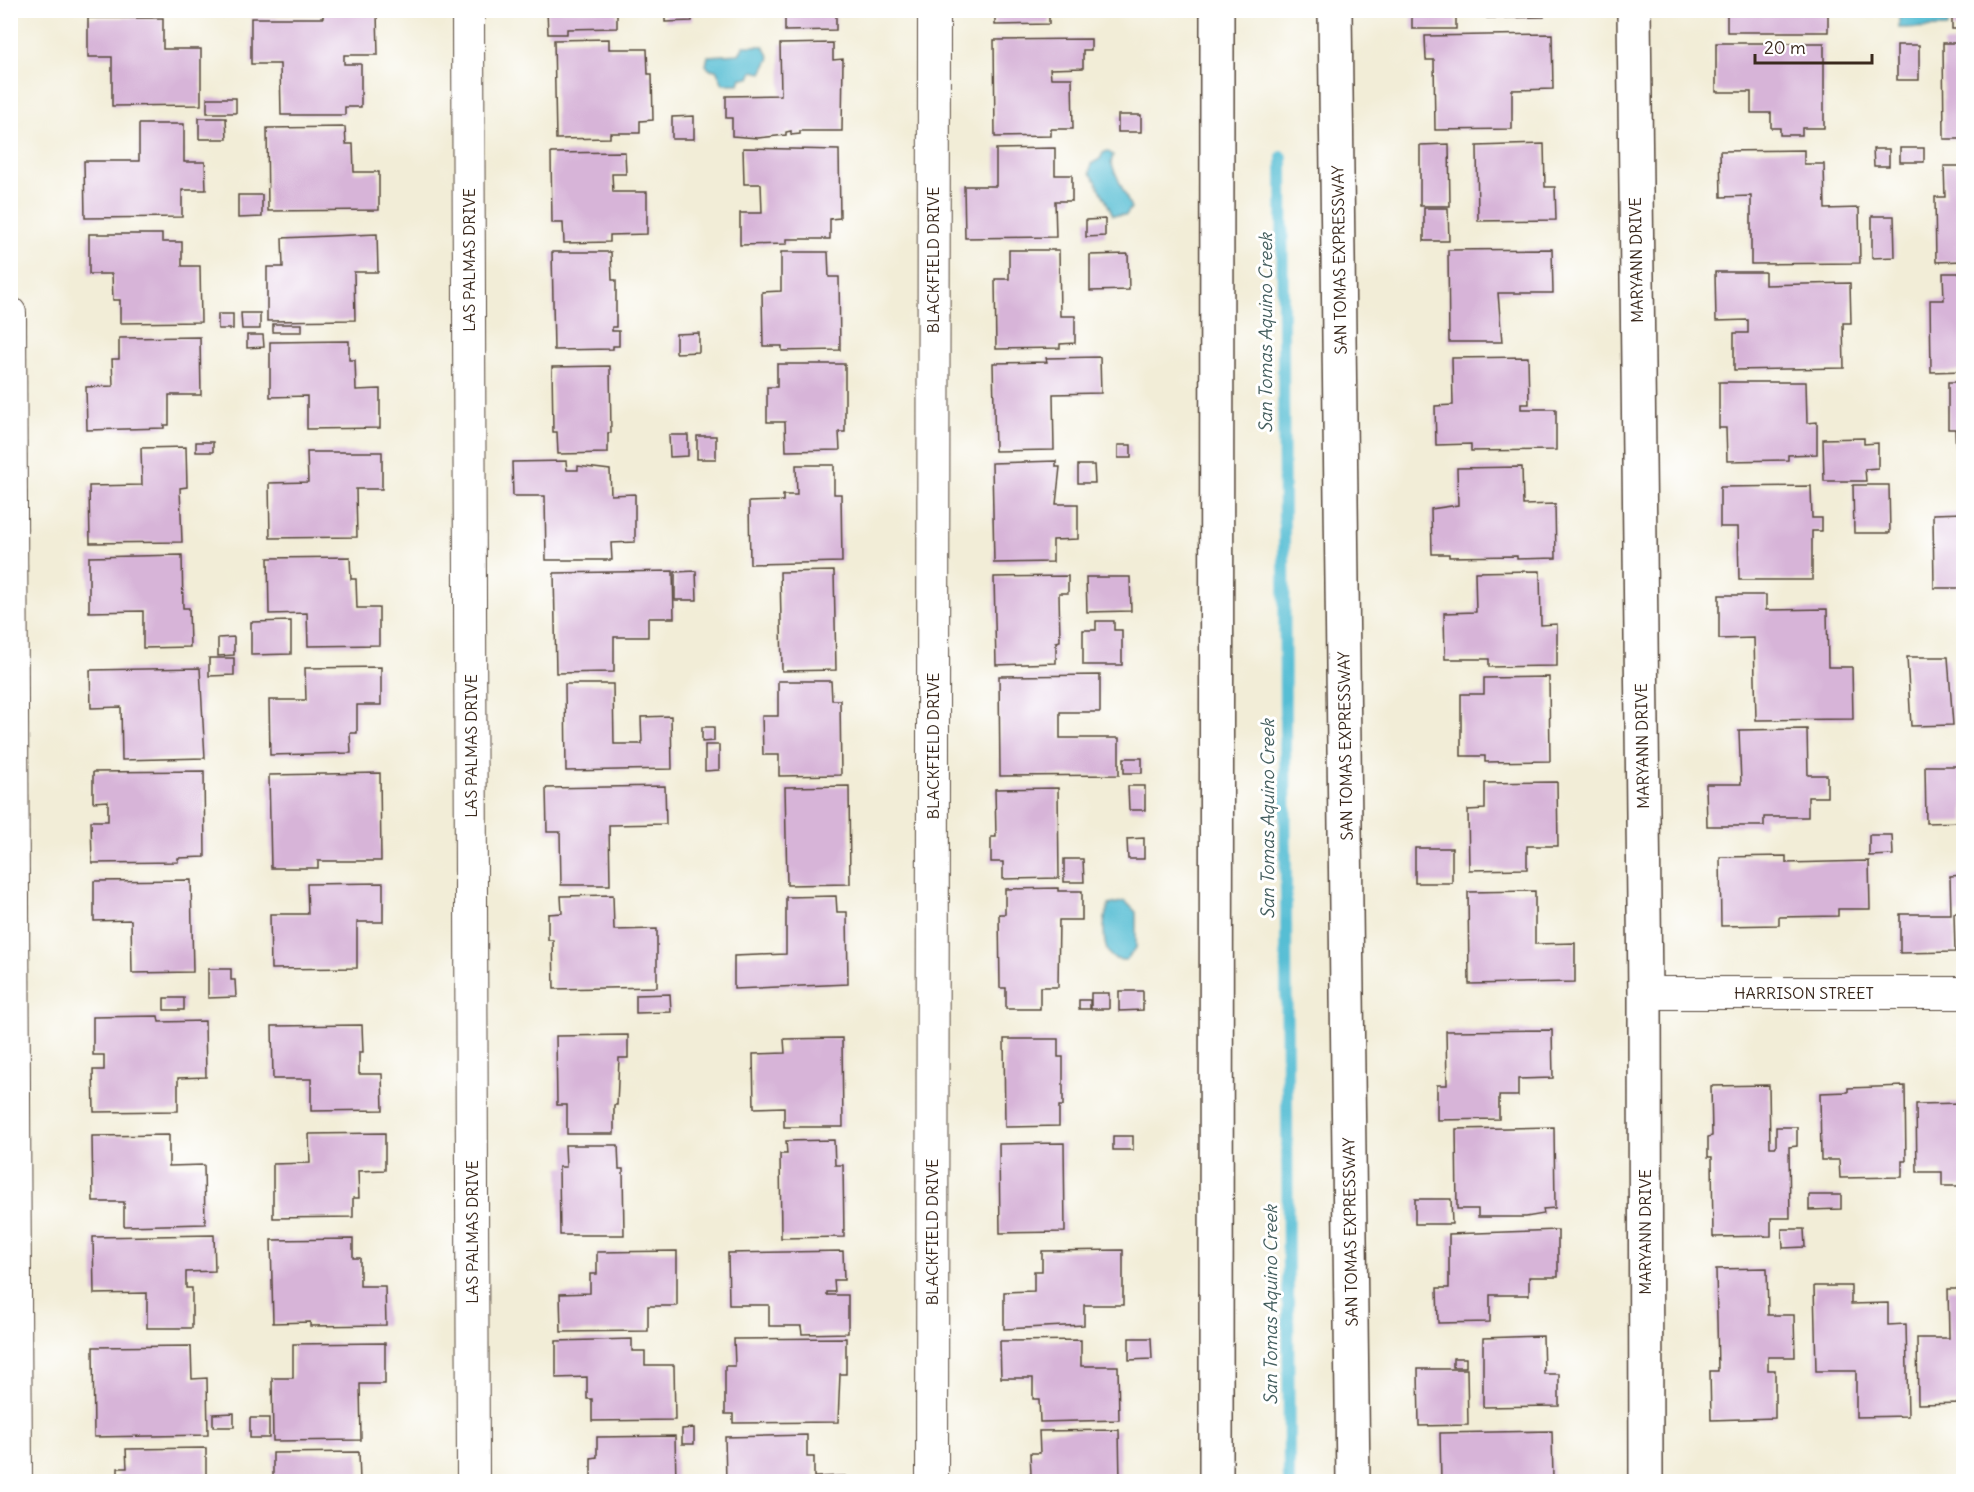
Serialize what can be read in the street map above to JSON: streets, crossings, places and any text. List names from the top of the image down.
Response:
{
  "streets": {
    "main road": ["SAN TOMAS EXPRESSWAY", "MARYANN DRIVE"],
    "street": ["LAS PALMAS DRIVE", "BLACKFIELD DRIVE", "HARRISON STREET"]
  },
  "crossings": [
    ["MARYANN DRIVE", "HARRISON STREET"]
  ],
  "water": ["San Tomas Aquino Creek"],
  "scale_bar": "20 m"
}
